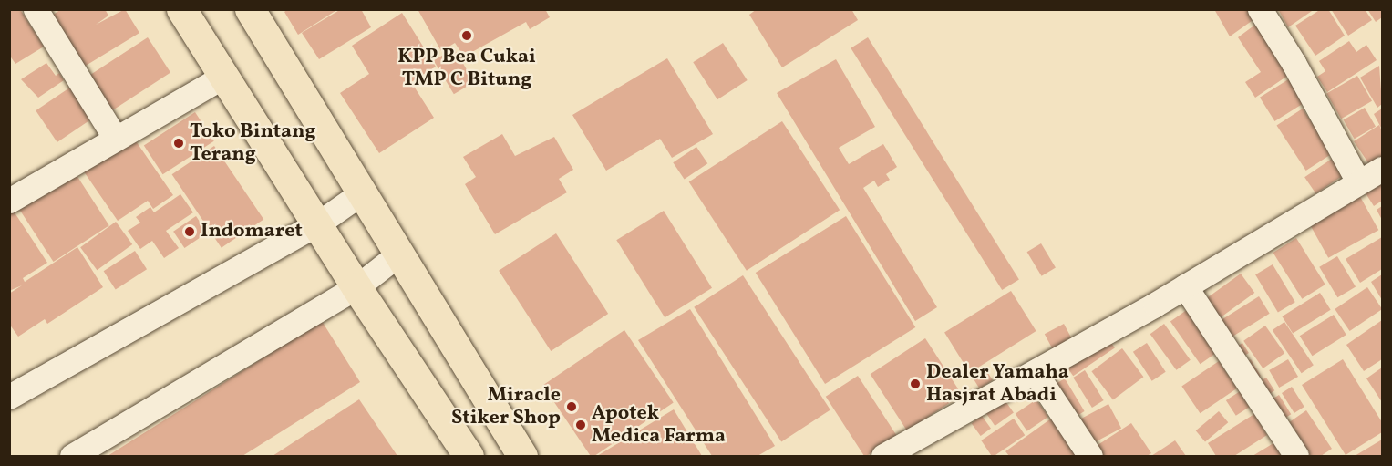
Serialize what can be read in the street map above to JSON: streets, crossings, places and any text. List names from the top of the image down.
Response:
{
  "places": [
    "KPP Bea Cukai TMP C Bitung",
    "Toko Bintang Terang",
    "Indomaret",
    "Dealer Yamaha Hasjrat Abadi",
    "Miracle Stiker Shop",
    "Apotek Medica Farma"
  ]
}
